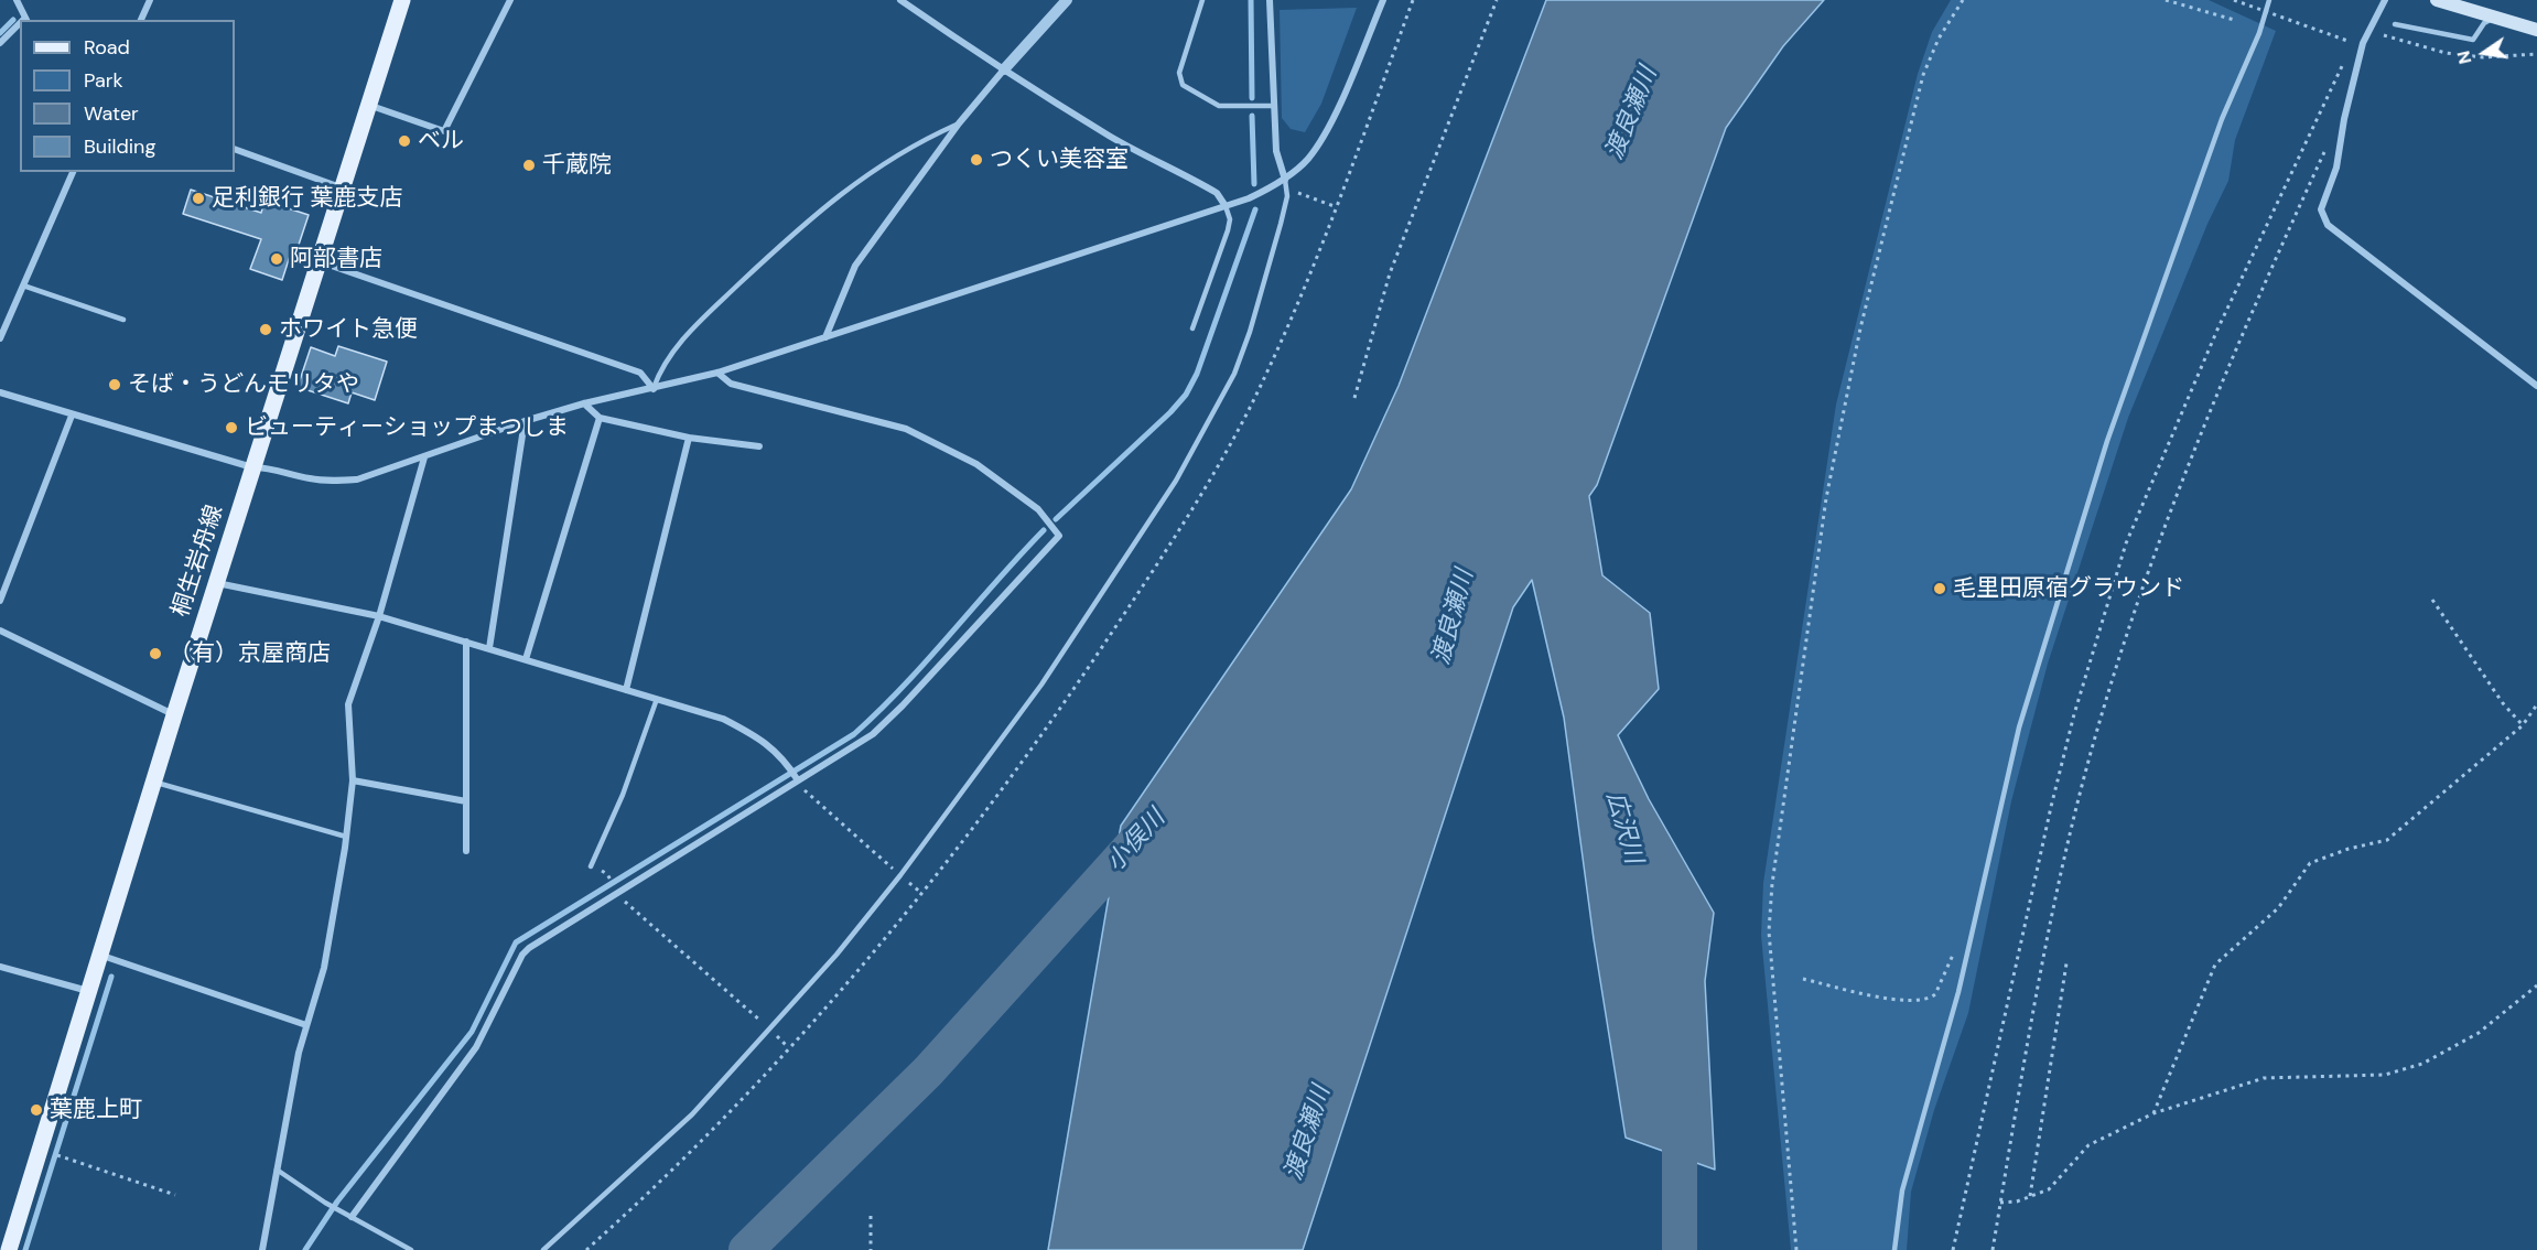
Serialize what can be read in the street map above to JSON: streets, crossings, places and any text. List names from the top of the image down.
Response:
{
  "streets": {
    "main road": ["桐生岩舟線"]
  },
  "water": ["渡良瀬川", "広沢川", "小俣川"],
  "places": [
    "ベル",
    "つくい美容室",
    "千蔵院",
    "足利銀行 葉鹿支店",
    "阿部書店",
    "ホワイト急便",
    "そば・うどんモリタや",
    "ビューティーショップまつしま",
    "毛里田原宿グラウンド",
    "（有）京屋商店",
    "葉鹿上町"
  ],
  "legend": [
    "Road",
    "Park",
    "Water",
    "Building"
  ],
  "north": "left"
}
